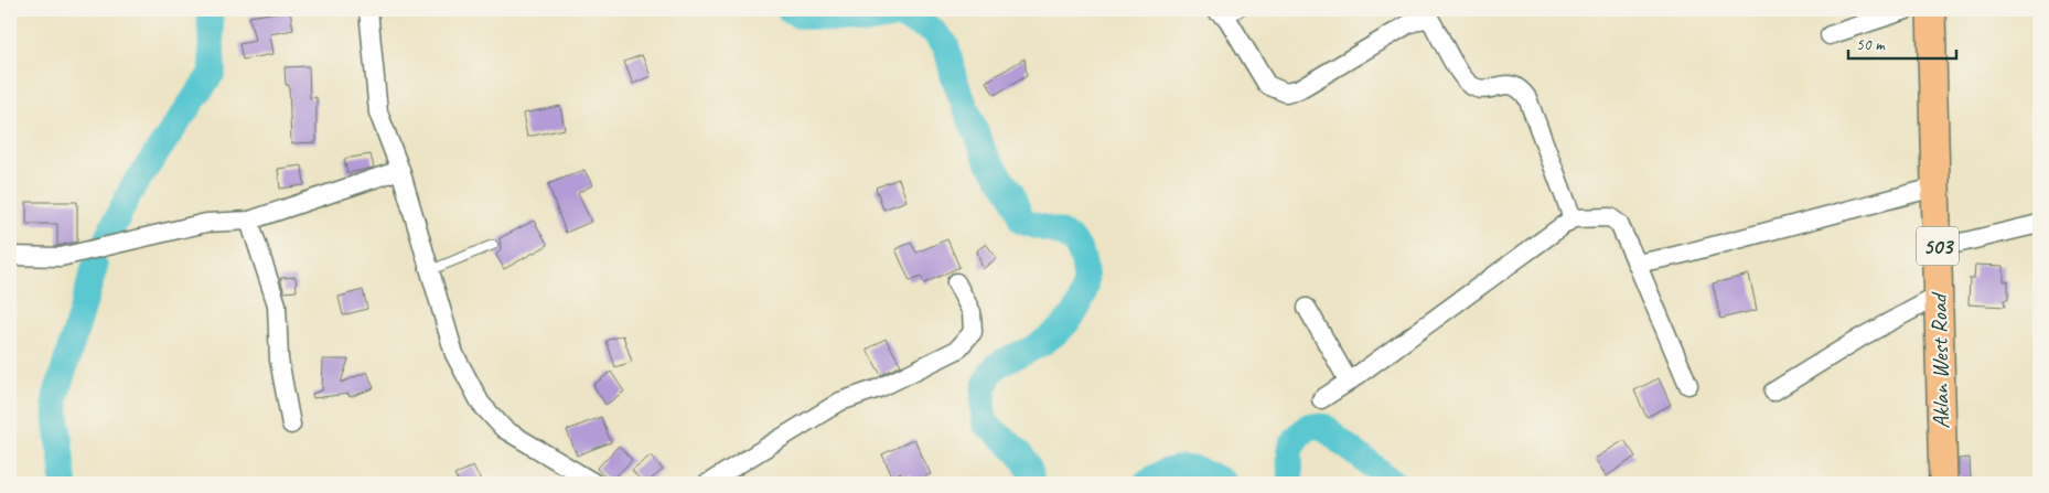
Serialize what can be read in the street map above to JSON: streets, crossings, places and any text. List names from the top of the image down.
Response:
{
  "streets": {
    "main road": ["503", "Aklan West Road"]
  },
  "scale_bar": "50 m"
}
